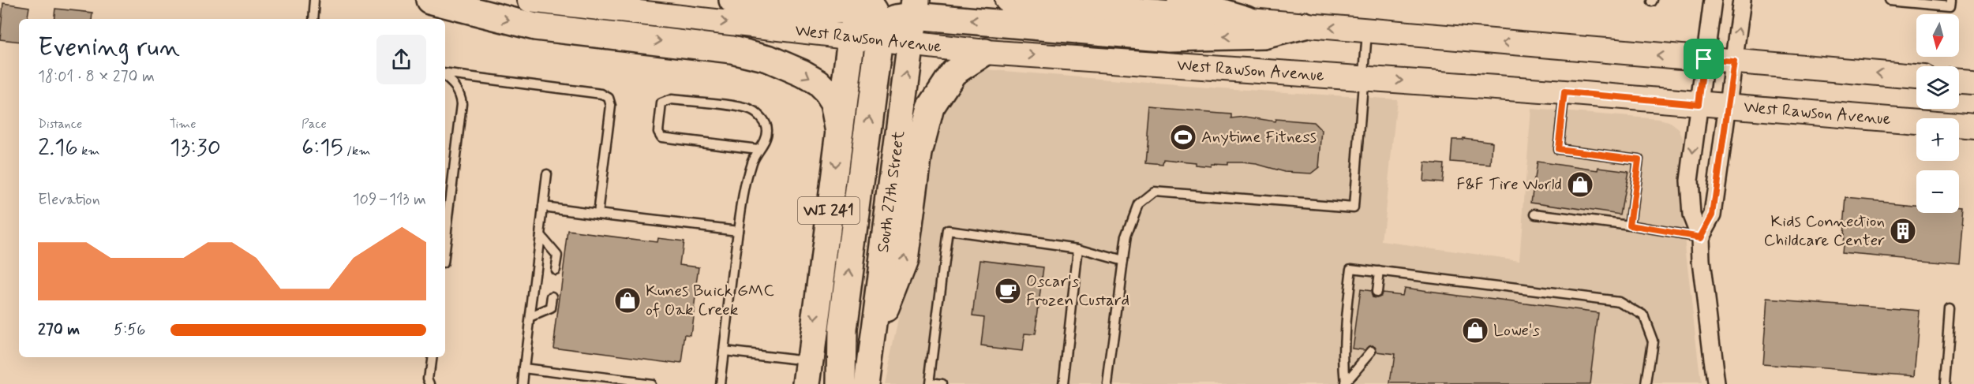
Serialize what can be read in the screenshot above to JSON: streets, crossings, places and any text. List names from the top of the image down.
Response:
{
  "streets": {
    "main road": ["West Rawson Avenue", "South 27th Street", "WI 241"]
  },
  "crossings": [
    ["West Rawson Avenue", "South 27th Street"],
    ["West Rawson Avenue", "WI 241"],
    ["South 27th Street", "WI 241"]
  ],
  "places": {
    "sports": ["Anytime Fitness"],
    "shop": ["F&F Tire World", "Kunes Buick GMC of Oak Creek", "Lowe's"],
    "building": ["Kids Connection Childcare Center"],
    "cafe": ["Oscar's Frozen Custard"]
  },
  "north": "bottom",
  "page": {
    "map_buttons": ["+", "−"],
    "heading": ["Evening run", "18:01 · 8 × 270 m"],
    "stats": [
      ["Distance", "2.16 km"],
      ["Time", "13:30"],
      ["Pace", "6:15 /km"]
    ],
    "chart": ["Elevation", "109–113 m"],
    "list": [
      {
        "name": "270 m",
        "note": "5:56"
      }
    ]
  }
}
